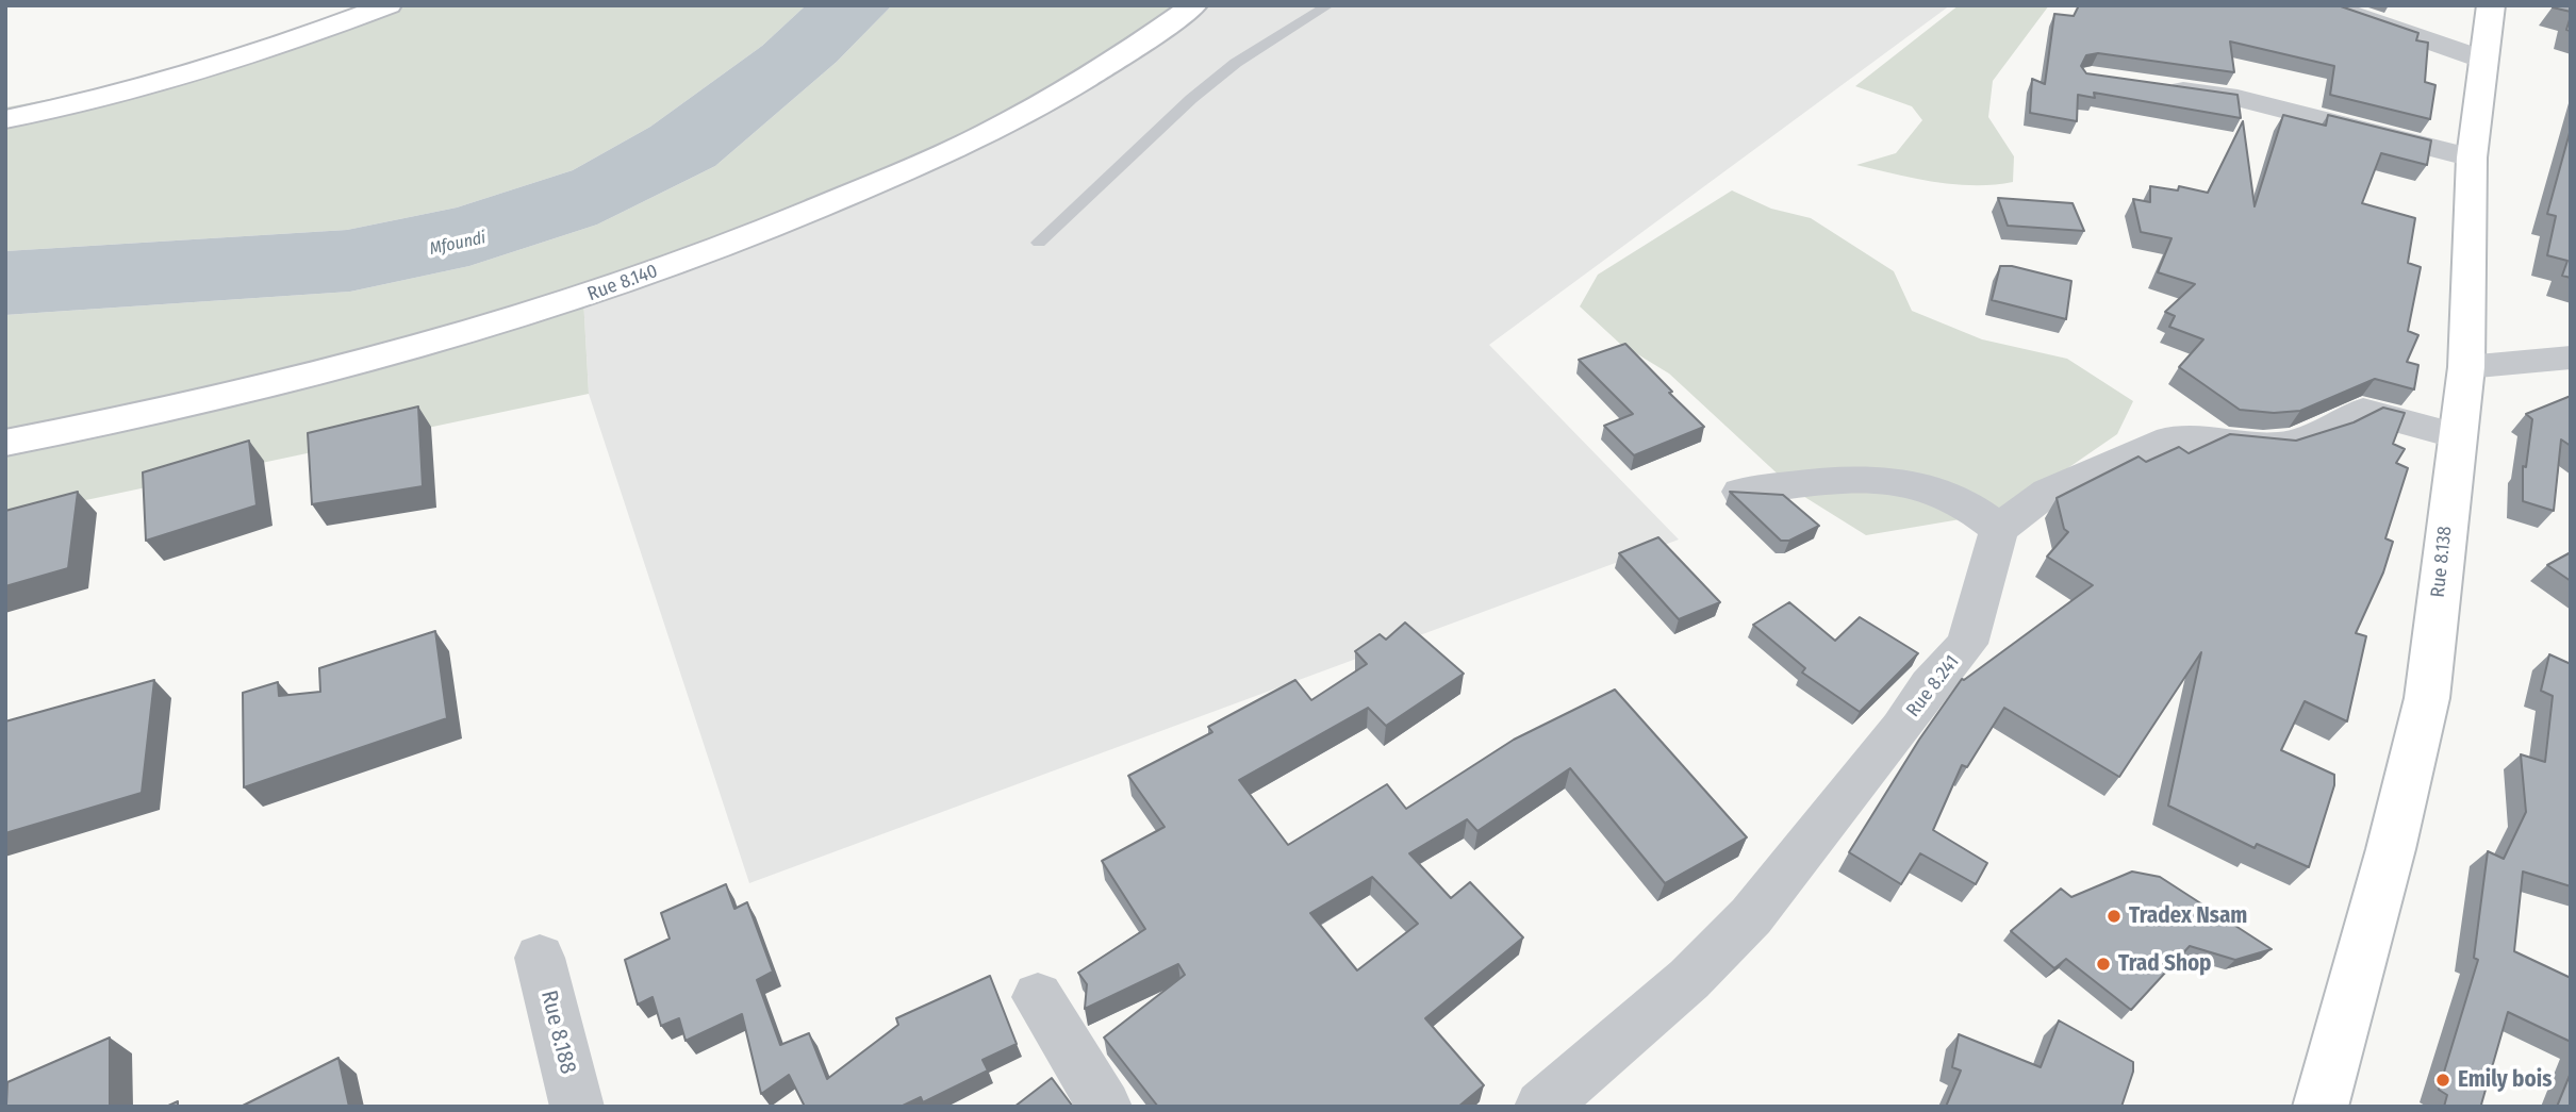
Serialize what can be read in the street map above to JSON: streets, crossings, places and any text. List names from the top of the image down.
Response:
{
  "streets": {
    "main road": ["Rue 8.140", "Rue 8.138"],
    "street": ["Rue 8.241", "Rue 8.188"]
  },
  "water": ["Mfoundi"],
  "places": ["Tradex Nsam", "Trad Shop", "Emily bois"]
}
